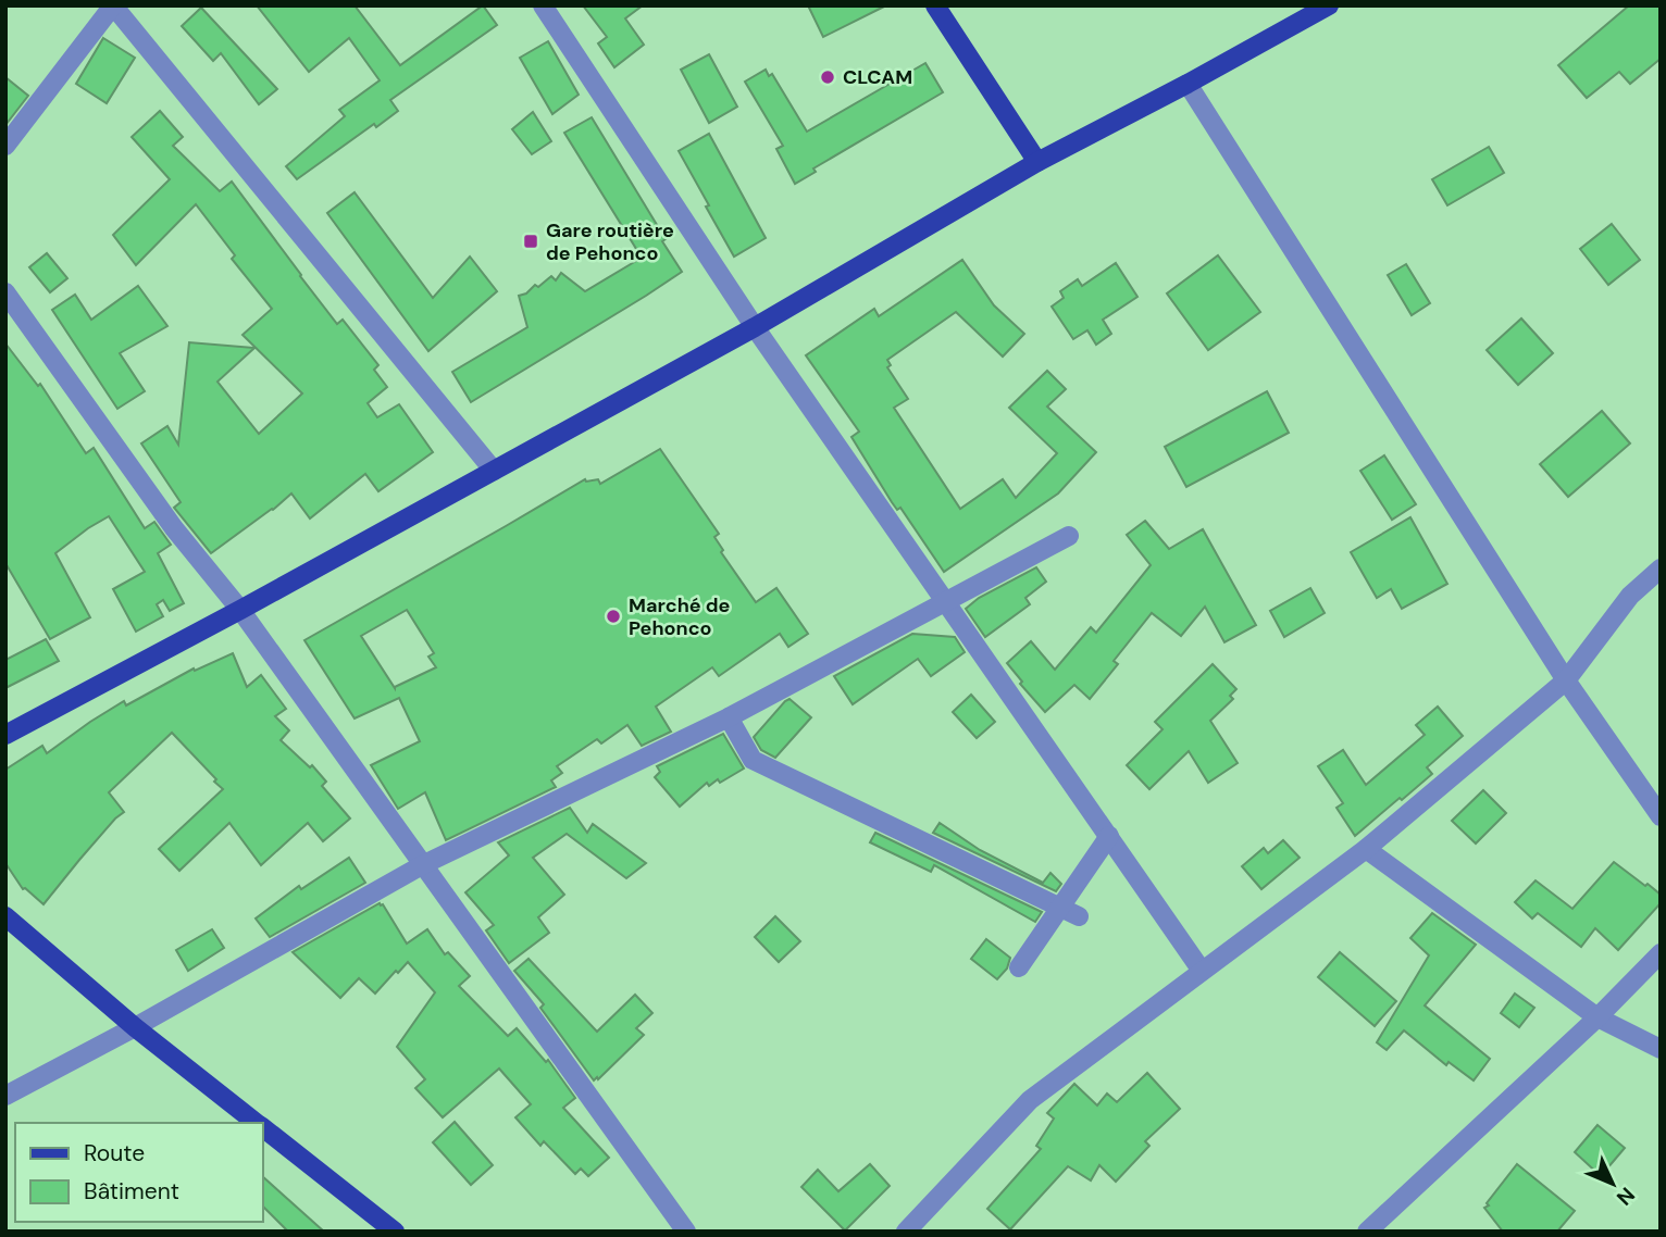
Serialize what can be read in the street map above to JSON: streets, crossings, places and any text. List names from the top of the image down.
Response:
{
  "places": {
    "other": ["CLCAM", "Marché de Pehonco"],
    "transit": ["Gare routière de Pehonco"]
  },
  "legend": ["Route", "Bâtiment"],
  "north": "bottom right"
}
